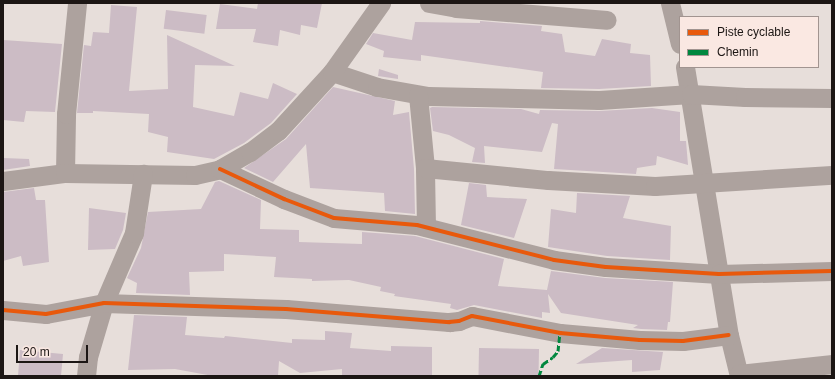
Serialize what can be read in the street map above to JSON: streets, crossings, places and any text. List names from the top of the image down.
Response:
{
  "legend": ["Piste cyclable", "Chemin"],
  "scale_bar": "20 m"
}
